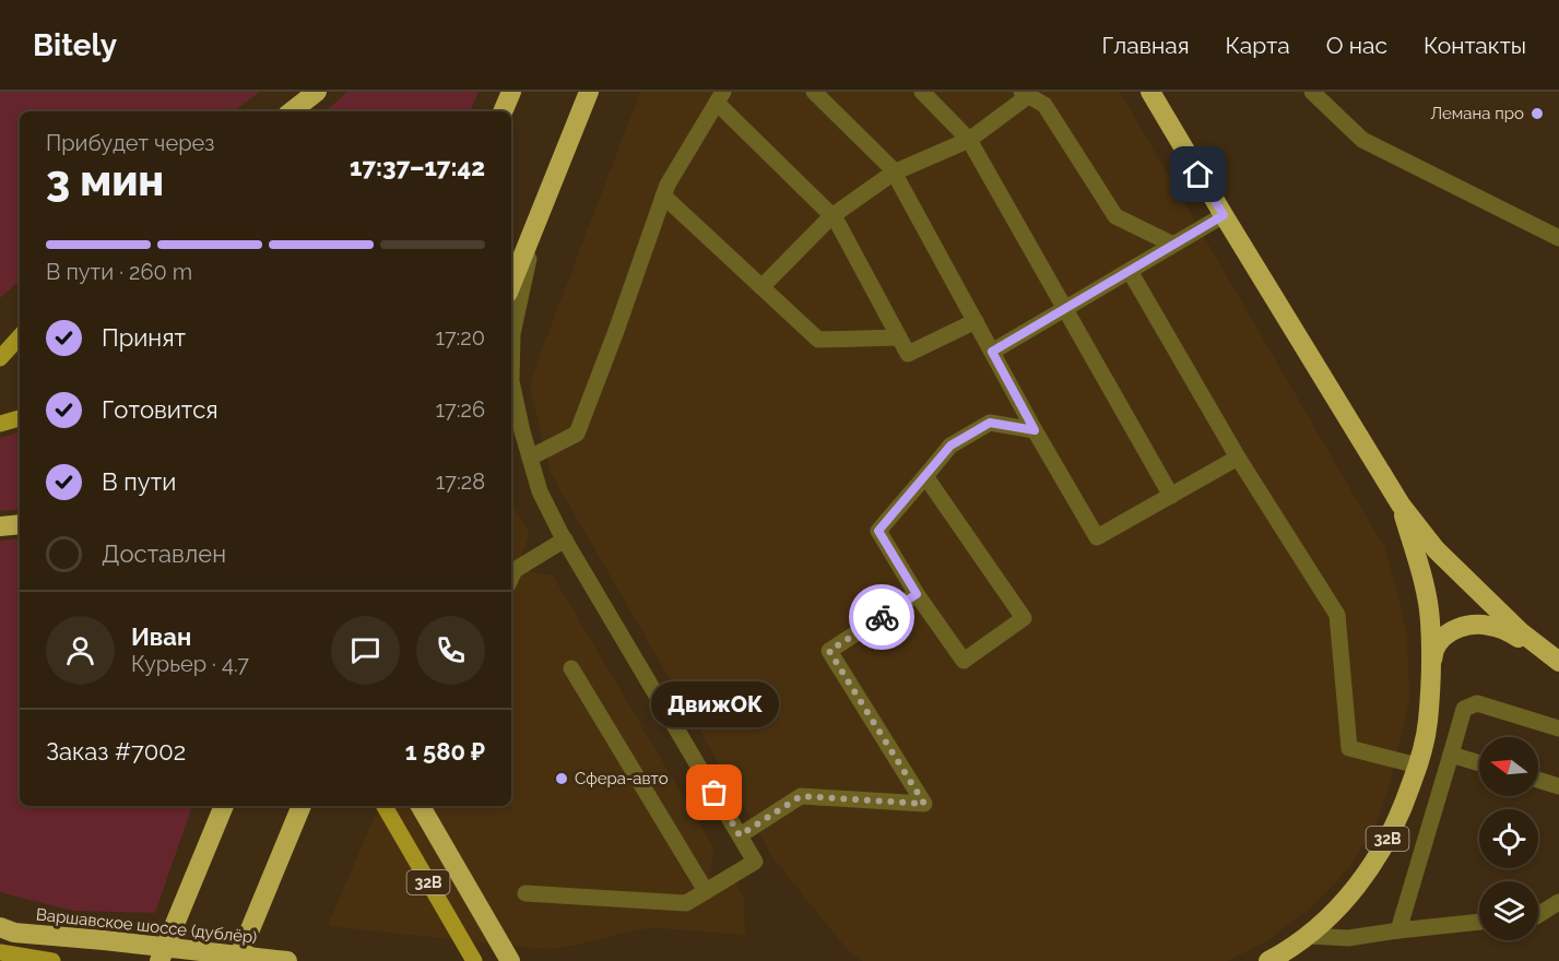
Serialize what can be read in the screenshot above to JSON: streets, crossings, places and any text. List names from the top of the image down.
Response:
{
  "streets": {
    "highway": ["32B", "Варшавское шоссе (дублёр)"]
  },
  "places": ["Лемана про", "Сфера-авто", "ДвижОК"],
  "north": "left",
  "page": {
    "header": "Bitely",
    "nav": [
      "Главная",
      "Карта",
      "О нас",
      "Контакты"
    ],
    "heading": ["3 мин", "Прибудет через", "17:37–17:42"],
    "panel": [
      "Иван",
      "Курьер · 4.7",
      "Заказ #7002",
      "1 580 ₽"
    ],
    "bar": "В пути · 260 m",
    "list": [
      ["Принят", "17:20"],
      ["Готовится", "17:26"],
      ["В пути", "17:28"],
      "Доставлен"
    ],
    "bubble": "ДвижОК"
  }
}
